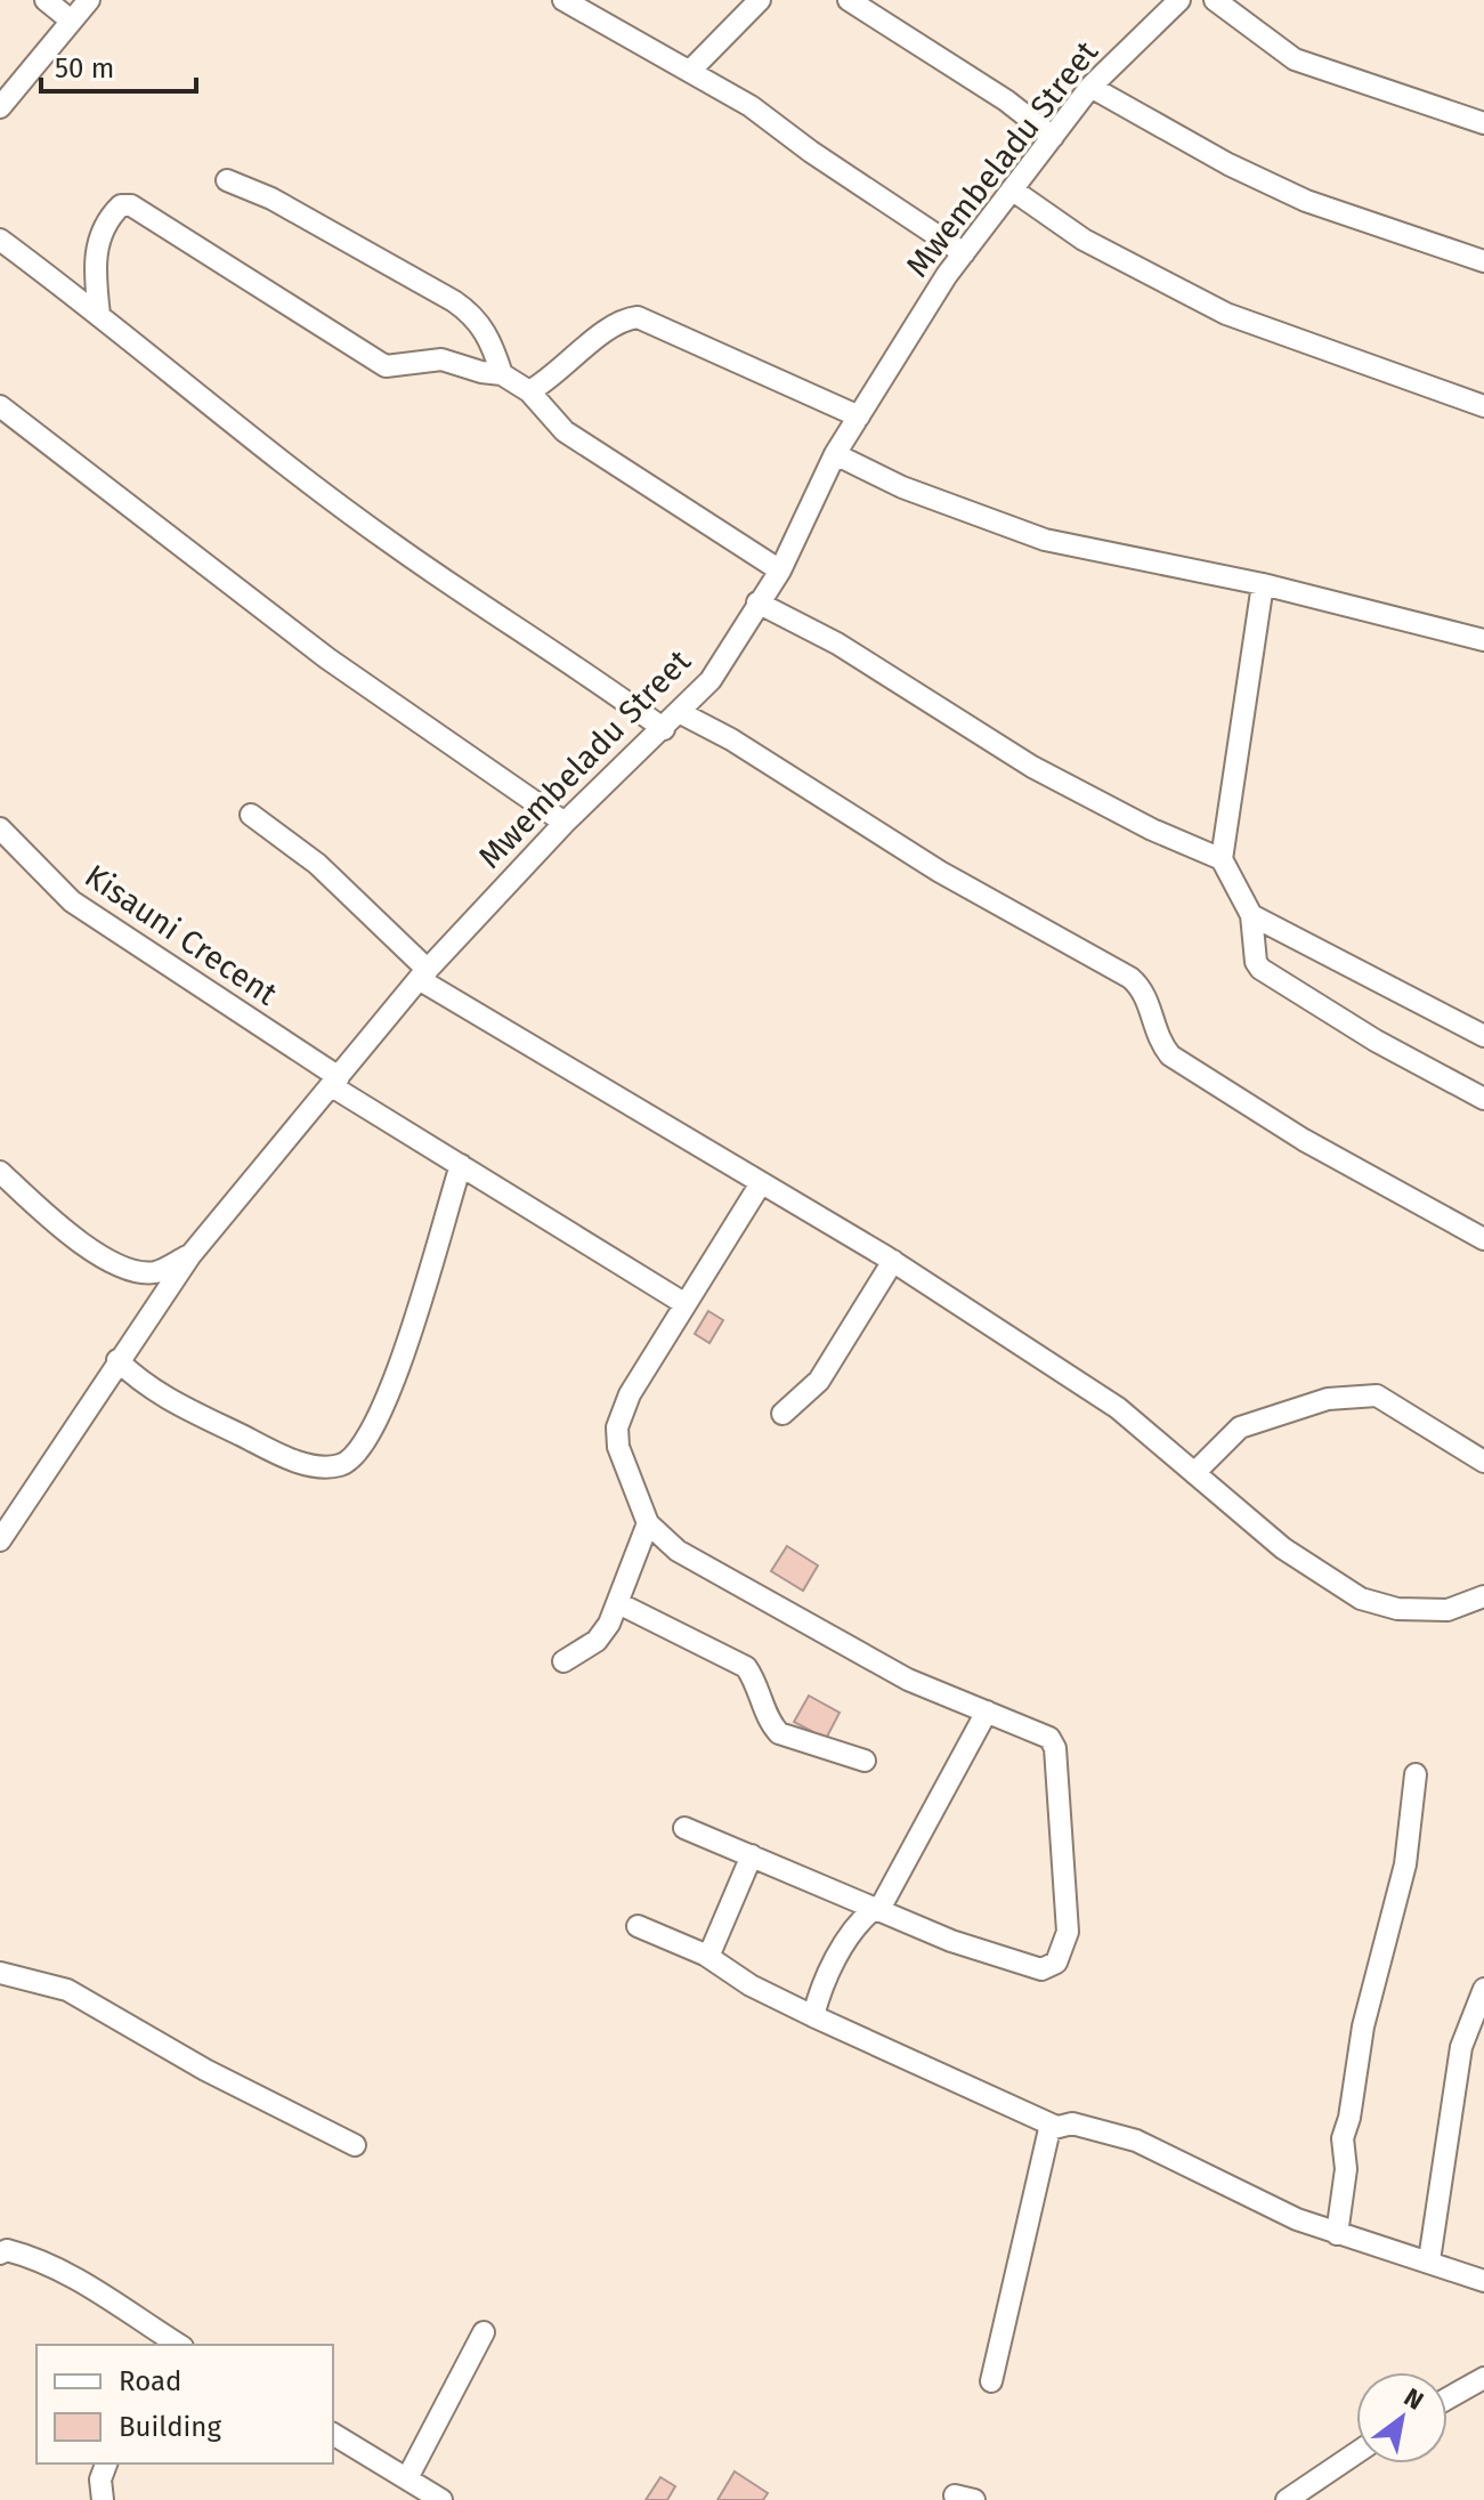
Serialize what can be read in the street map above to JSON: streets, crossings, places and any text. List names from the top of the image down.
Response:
{
  "streets": {
    "street": ["Mwembeladu Street", "Kisauni Crecent"]
  },
  "crossings": [
    ["Mwembeladu Street", "Kisauni Crecent"]
  ],
  "legend": ["Road", "Building"],
  "scale_bar": "50 m",
  "north": "top right"
}
